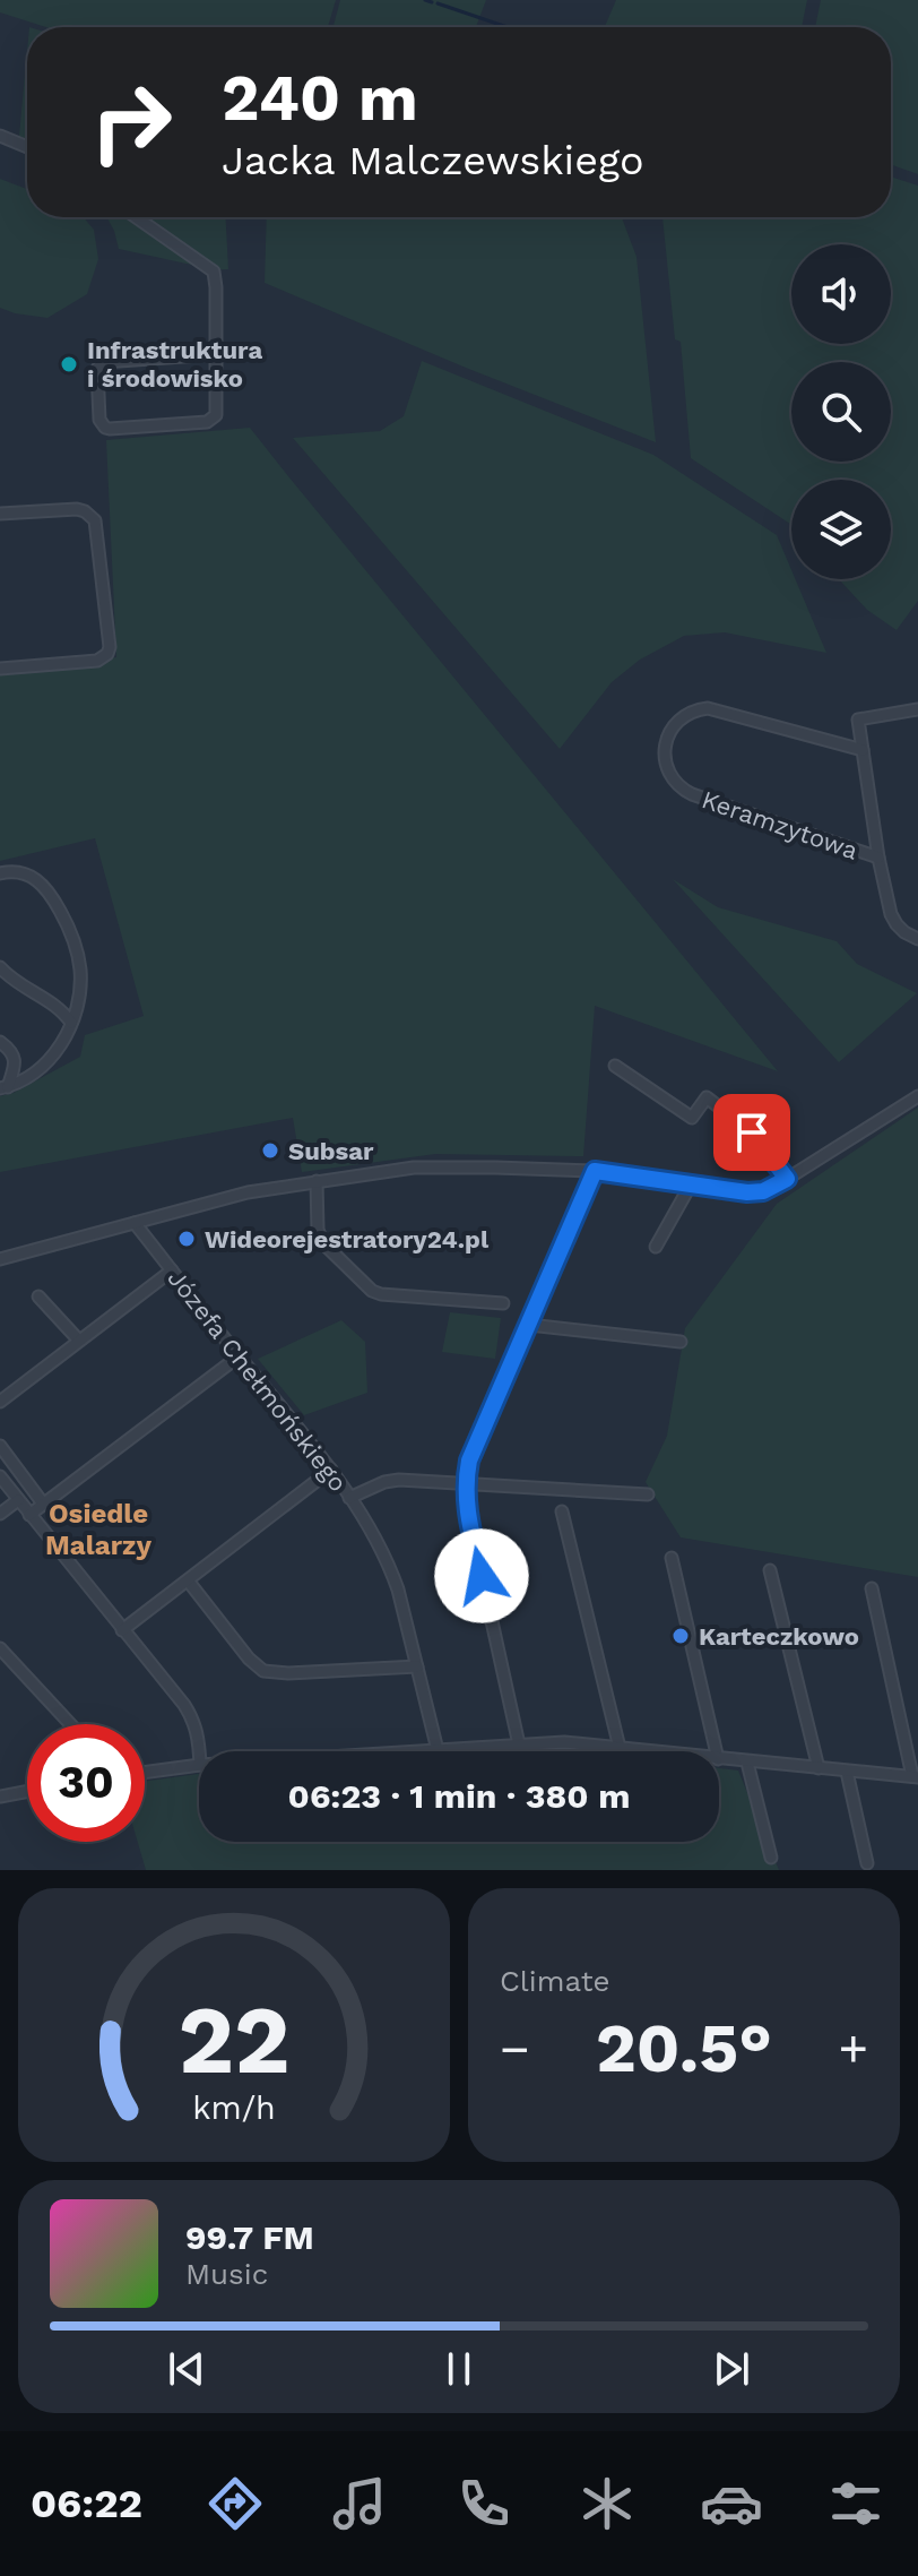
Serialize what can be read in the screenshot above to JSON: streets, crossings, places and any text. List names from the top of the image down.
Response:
{
  "streets": {
    "street": ["Keramzytowa", "Józefa Chełmońskiego"]
  },
  "districts": ["Osiedle Malarzy"],
  "places": [
    "Infrastruktura i środowisko",
    "Subsar",
    "Wideorejestratory24.pl",
    "Karteczkowo"
  ],
  "page": {
    "turn": ["240 m", "Jacka Malczewskiego"],
    "limit": "30",
    "trip": "06:23 · 1 min · 380 m",
    "tile": "Climate",
    "heat": ["−", "20.5°", "+"],
    "song": ["99.7 FM", "Music"],
    "tabs": "06:22",
    "gauge": ["22", "km/h"]
  }
}
